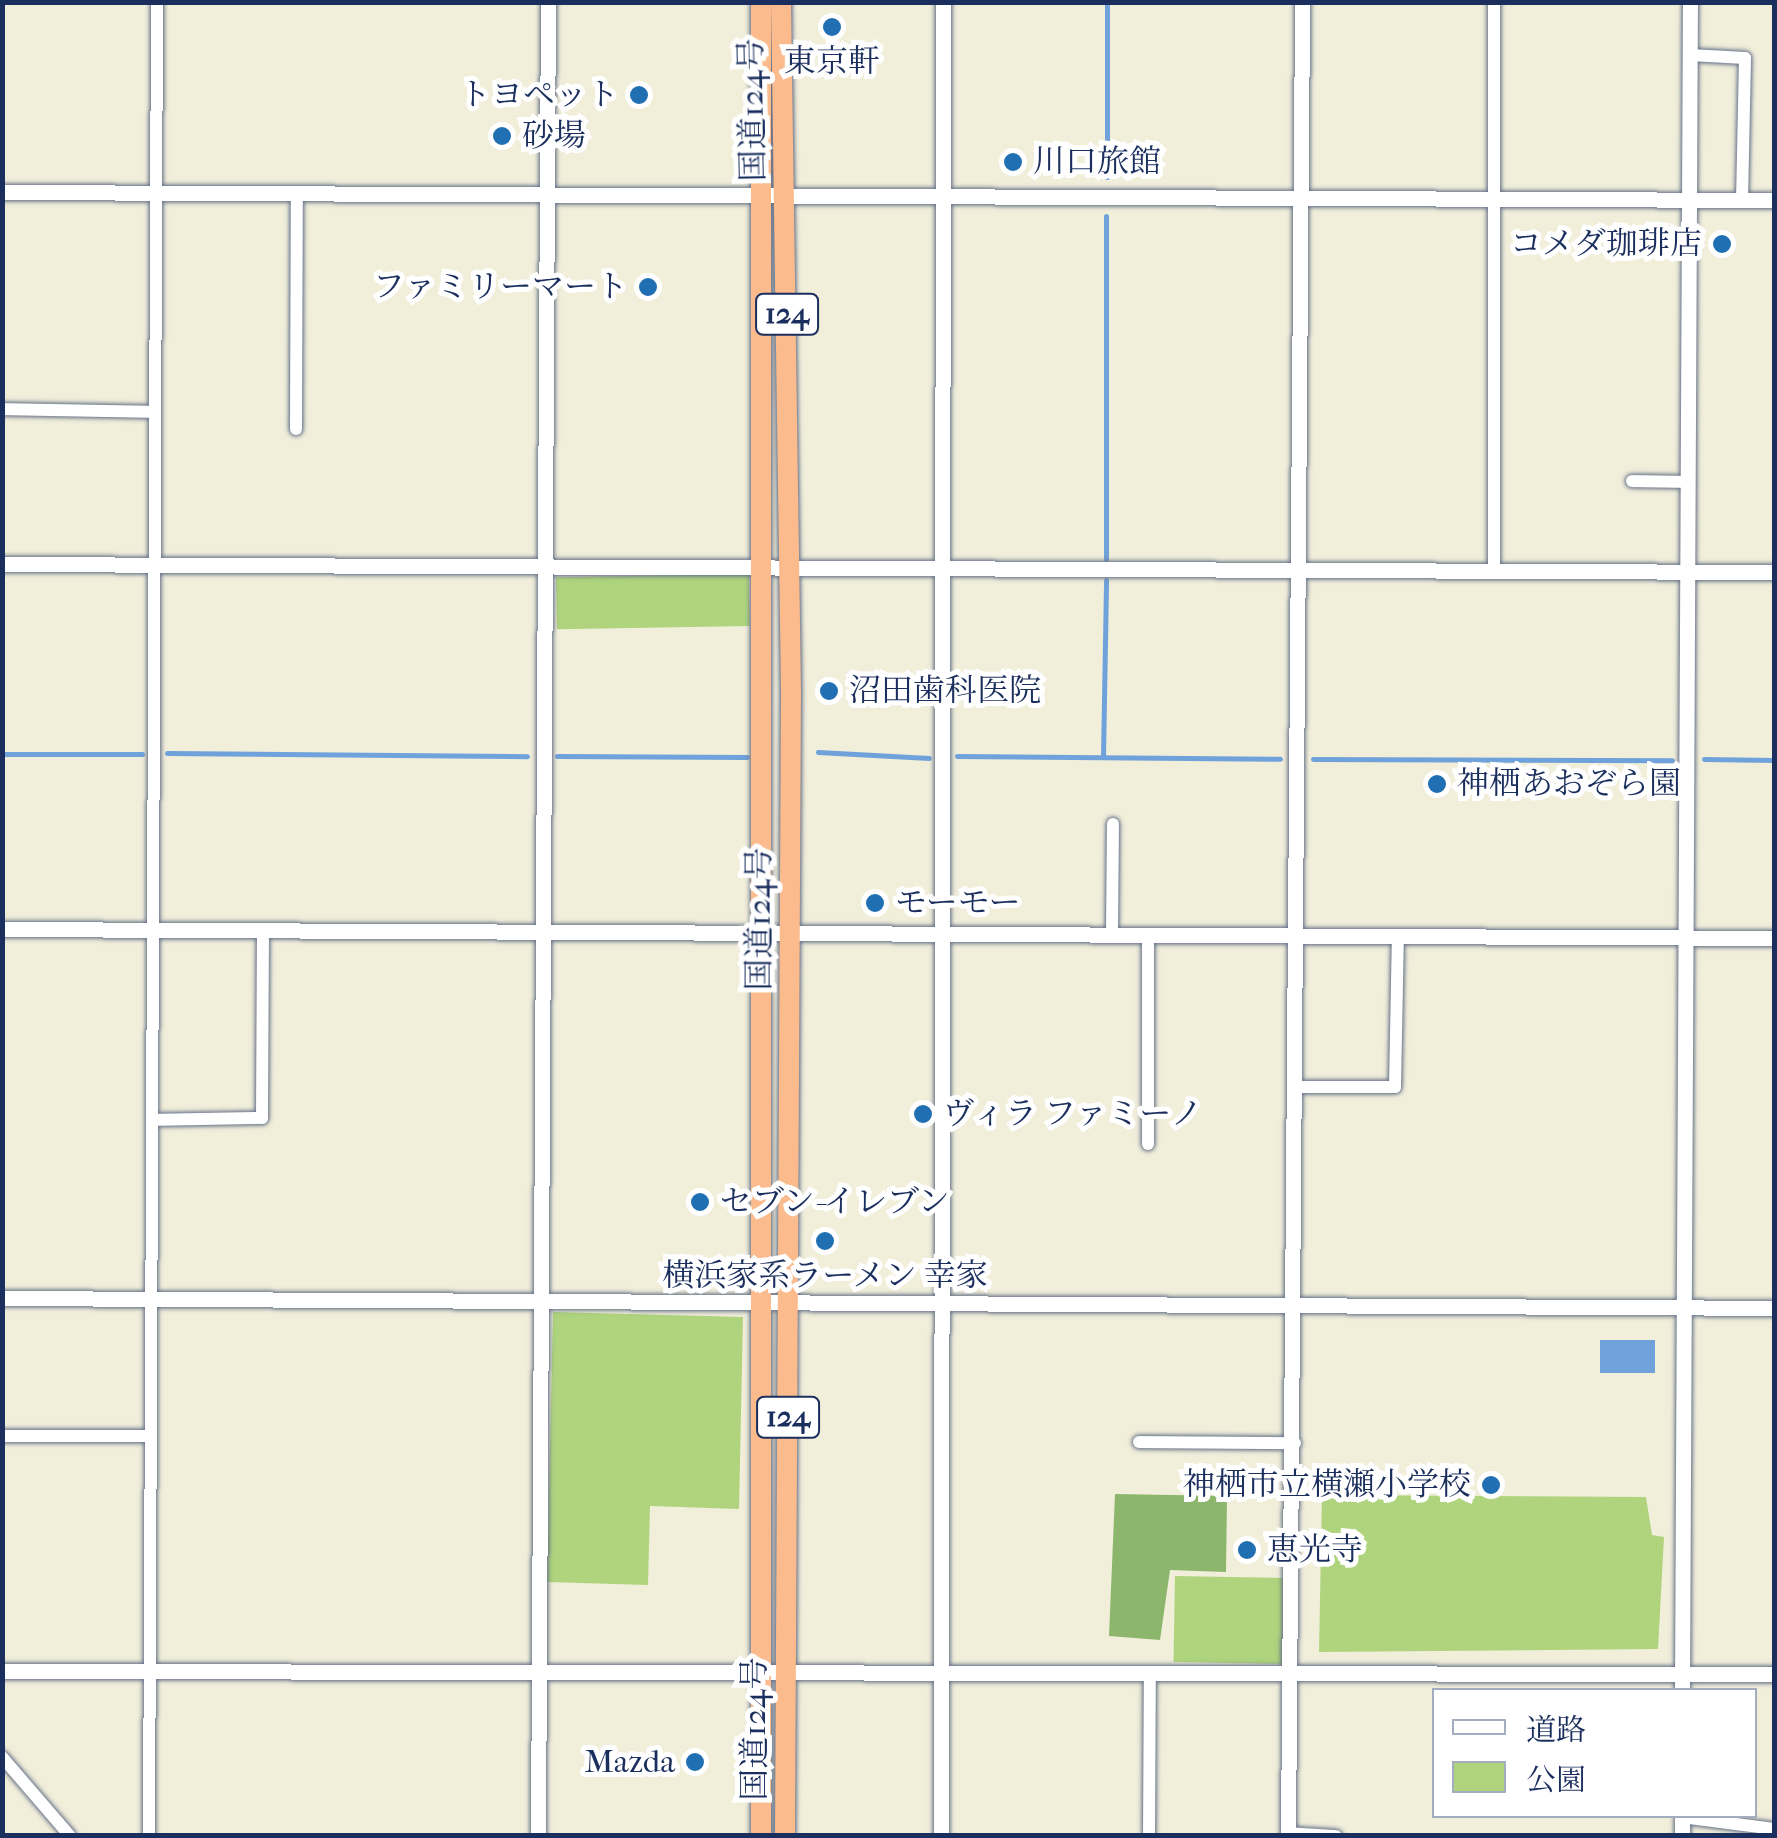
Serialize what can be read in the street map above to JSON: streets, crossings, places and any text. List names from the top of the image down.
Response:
{
  "streets": {
    "highway": ["国道124号", "124"]
  },
  "places": [
    "東京軒",
    "トヨペット",
    "砂場",
    "川口旅館",
    "コメダ珈琲店",
    "ファミリーマート",
    "沼田歯科医院",
    "神栖あおぞら園",
    "モーモー",
    "ヴィラ ファミーノ",
    "セブン-イレブン",
    "横浜家系ラーメン 幸家",
    "神栖市立横瀬小学校",
    "恵光寺",
    "Mazda"
  ],
  "legend": ["道路", "公園"]
}
